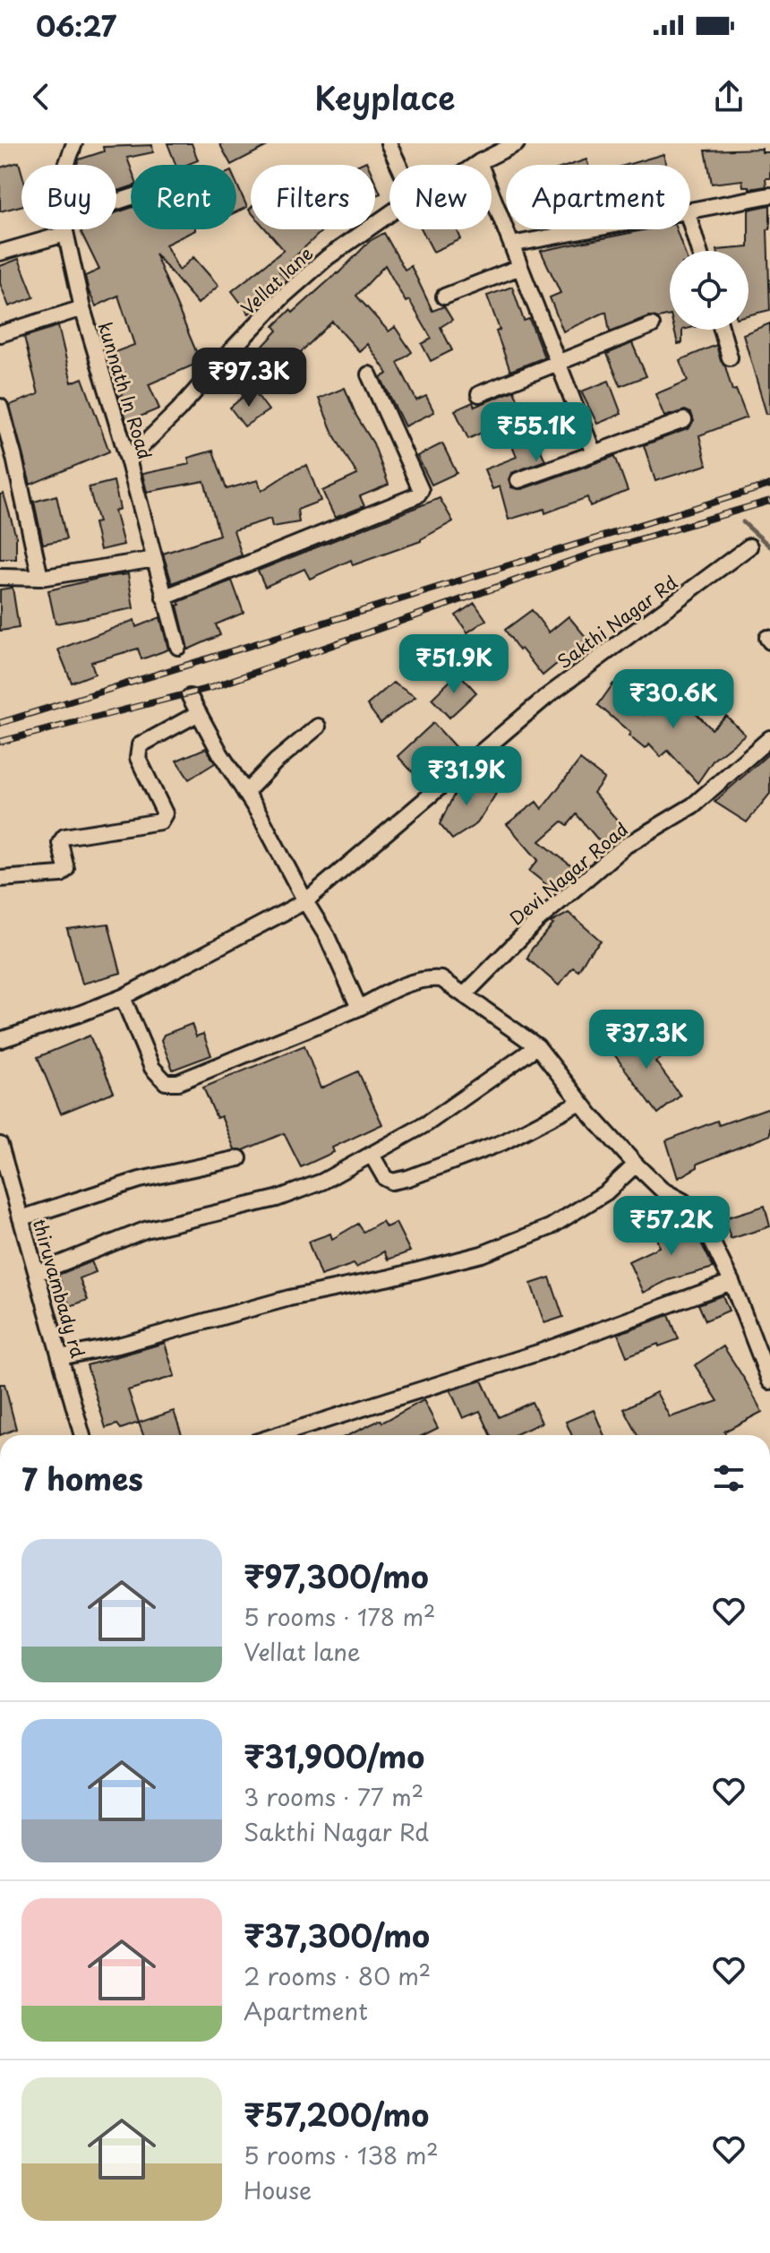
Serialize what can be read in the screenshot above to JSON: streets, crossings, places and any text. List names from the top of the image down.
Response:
{
  "streets": {
    "street": [
      "Vellat lane",
      "kunnath ln Road",
      "Sakthi Nagar Rd",
      "Devi Nagar Road",
      "thiruvambady rd"
    ]
  },
  "crossings": [
    ["Vellat lane", "kunnath ln Road"]
  ],
  "page": {
    "status": "06:27",
    "header": "Keyplace",
    "chip": [
      "Buy",
      "Rent",
      "Filters",
      "New",
      "Apartment"
    ],
    "price": [
      "₹97.3K",
      "₹55.1K",
      "₹51.9K",
      "₹30.6K",
      "₹31.9K",
      "₹37.3K",
      "₹57.2K"
    ],
    "heading": "7 homes",
    "list": [
      {
        "name": "₹97,300/mo",
        "note": "5 rooms · 178 m² · Vellat lane"
      },
      {
        "name": "₹31,900/mo",
        "note": "3 rooms · 77 m² · Sakthi Nagar Rd"
      },
      {
        "name": "₹37,300/mo",
        "note": "2 rooms · 80 m² · Apartment"
      },
      {
        "name": "₹57,200/mo",
        "note": "5 rooms · 138 m² · House"
      }
    ]
  }
}
